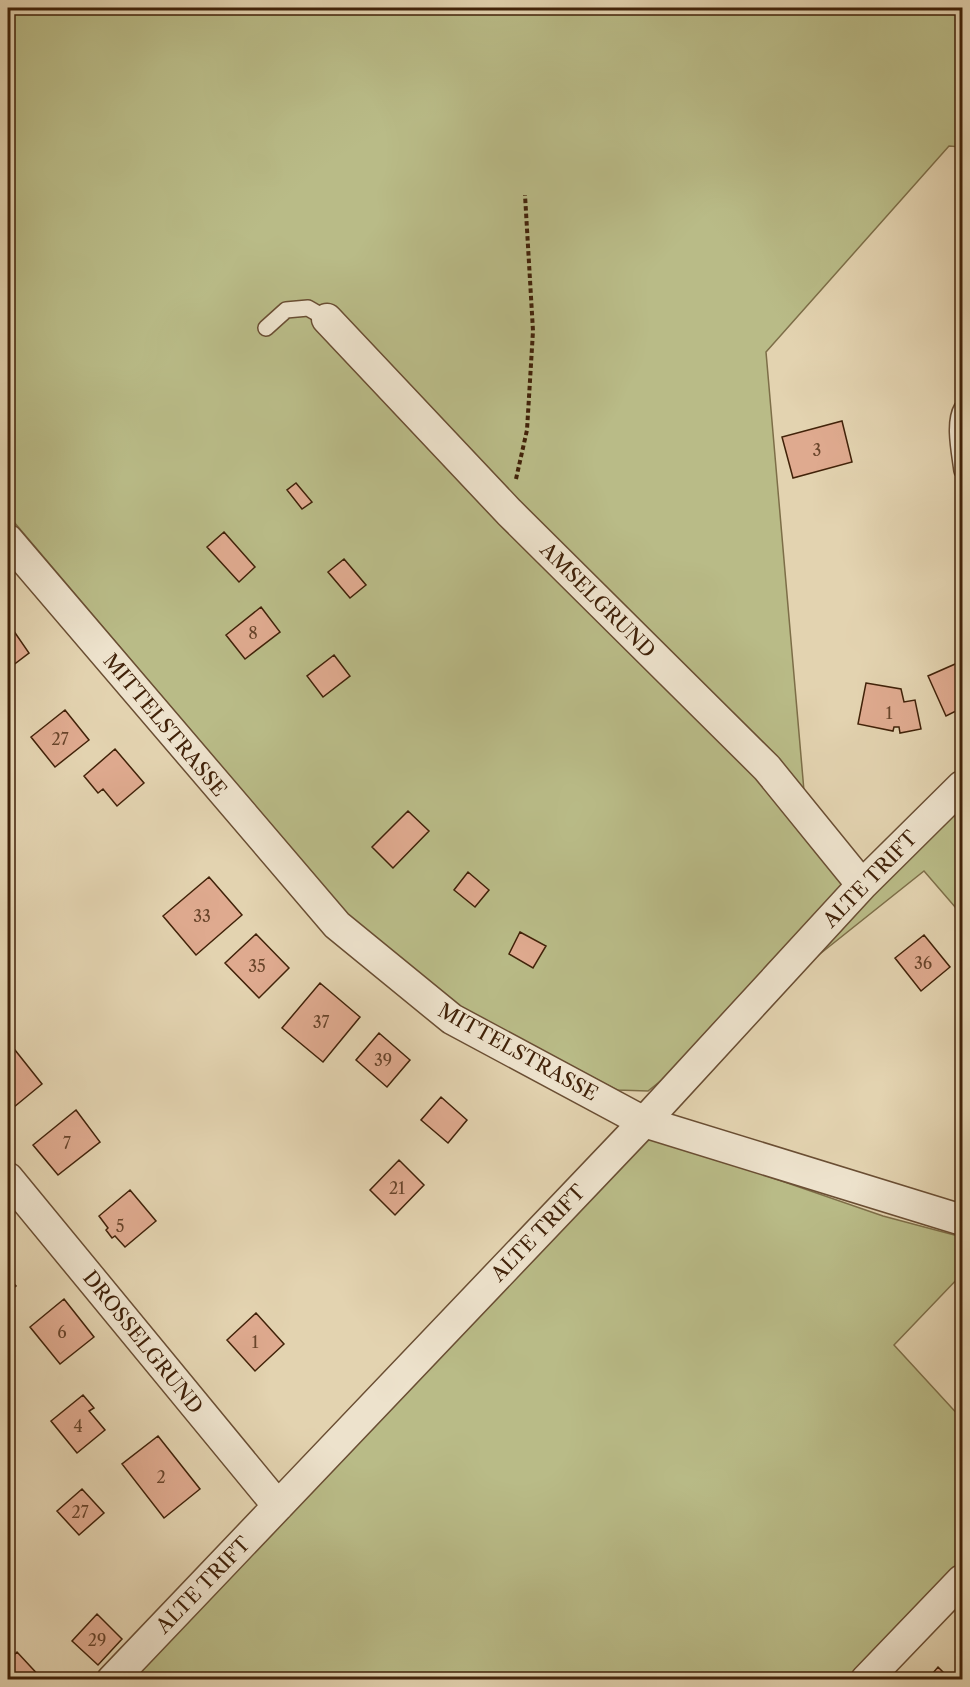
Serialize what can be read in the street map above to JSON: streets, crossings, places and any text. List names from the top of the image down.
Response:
{
  "streets": {
    "street": [
      "AMSELGRUND",
      "MITTELSTRASSE",
      "ALTE TRIFT",
      "DROSSELGRUND"
    ]
  },
  "crossings": [
    ["AMSELGRUND", "ALTE TRIFT"],
    ["MITTELSTRASSE", "ALTE TRIFT"],
    ["ALTE TRIFT", "DROSSELGRUND"]
  ],
  "house_numbers": [
    "3",
    "8",
    "1",
    "27",
    "33",
    "36",
    "35",
    "37",
    "39",
    "7",
    "21",
    "5",
    "6",
    "1",
    "4",
    "2",
    "27",
    "29"
  ]
}
